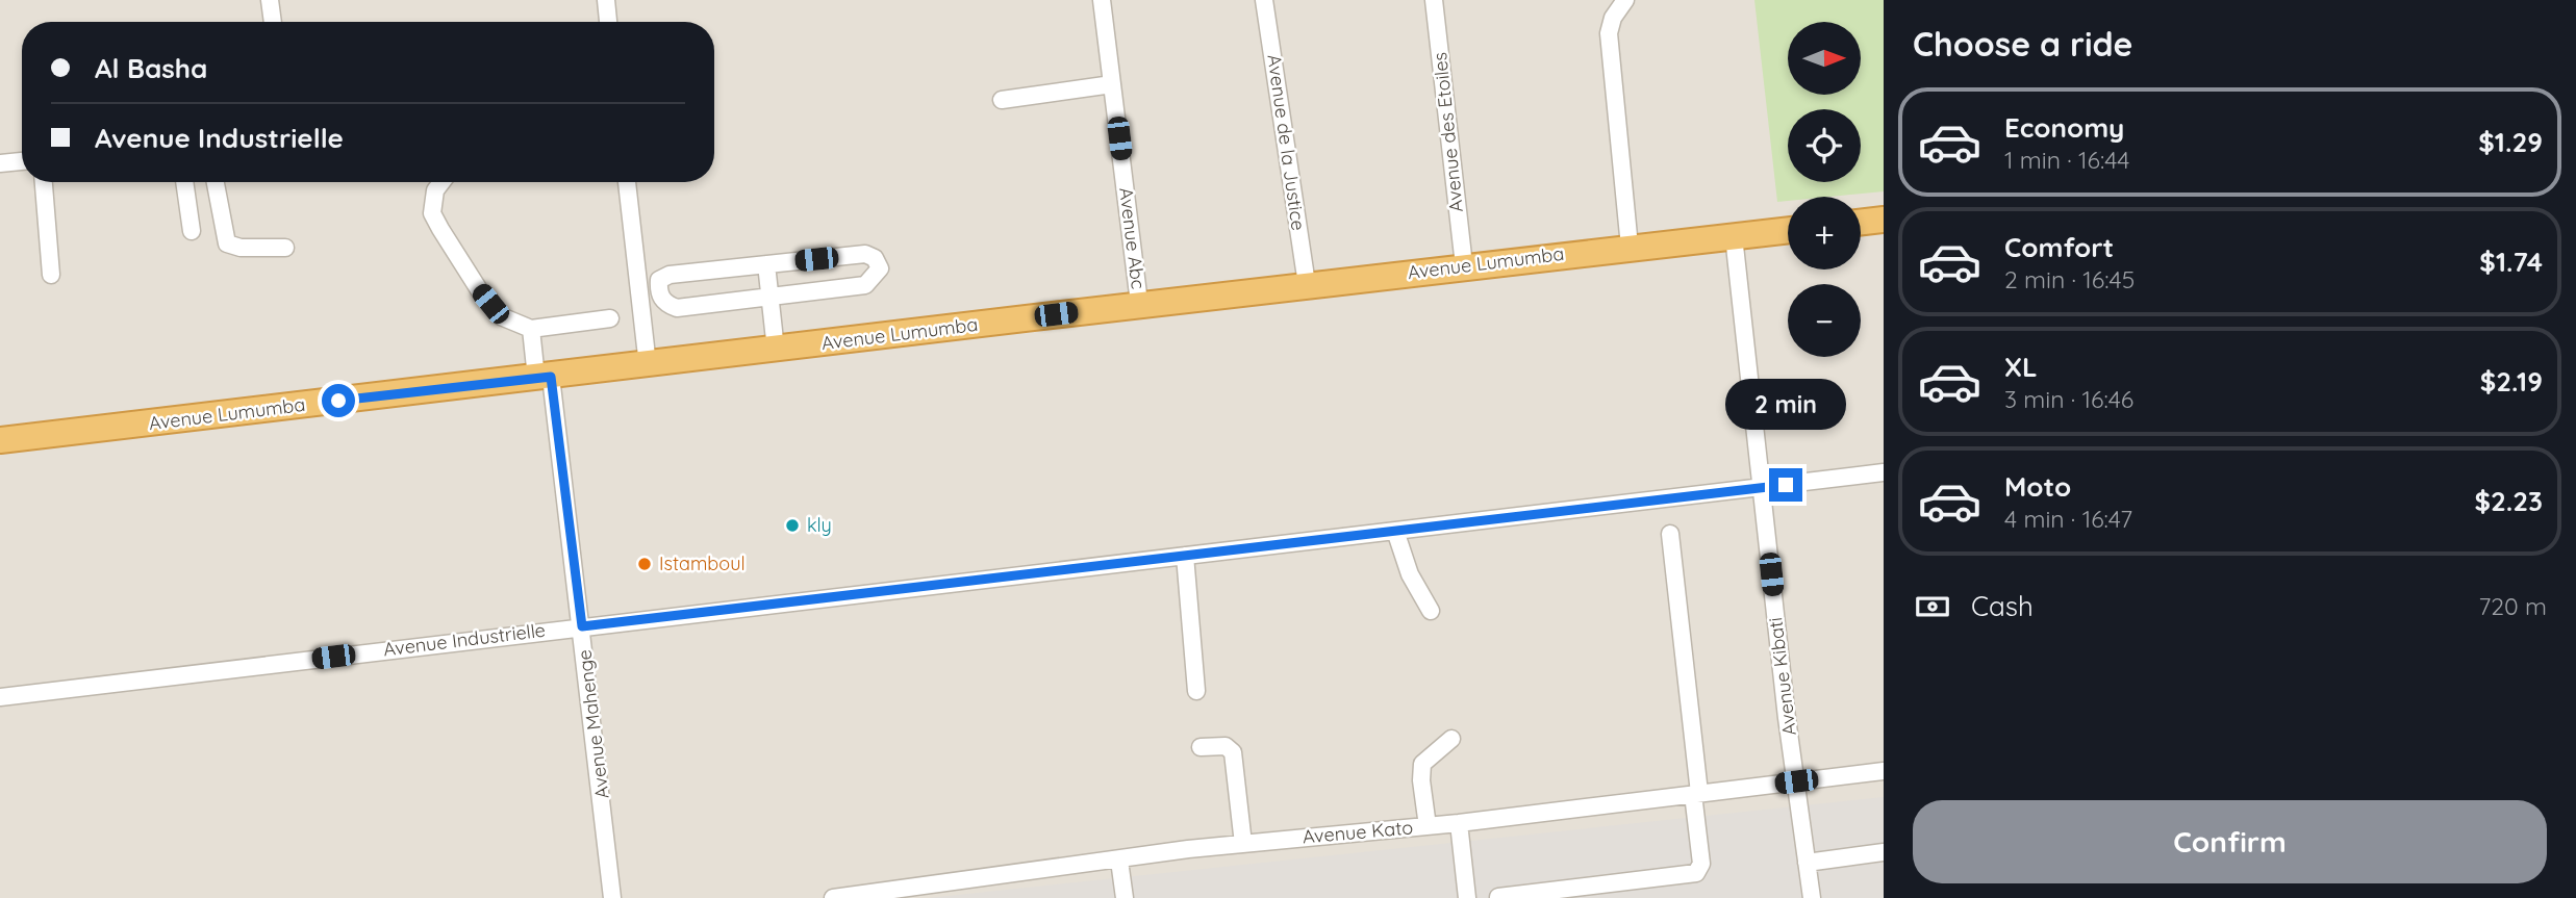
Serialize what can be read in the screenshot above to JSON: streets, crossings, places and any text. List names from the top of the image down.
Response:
{
  "streets": {
    "highway": ["Avenue Lumumba"],
    "street": [
      "Avenue des Etoiles",
      "Avenue de la Justice",
      "Avenue Abc",
      "Avenue Industrielle",
      "Avenue Kibati",
      "Avenue Mahenge",
      "Avenue Kato"
    ]
  },
  "crossings": [
    ["Avenue des Etoiles", "Avenue Lumumba"],
    ["Avenue de la Justice", "Avenue Lumumba"],
    ["Avenue Abc", "Avenue Lumumba"],
    ["Avenue Lumumba", "Avenue Kibati"],
    ["Avenue Lumumba", "Avenue Mahenge"],
    ["Avenue Industrielle", "Avenue Kibati"],
    ["Avenue Industrielle", "Avenue Mahenge"],
    ["Avenue Kibati", "Avenue Kato"]
  ],
  "places": ["kly", "Istamboul"],
  "north": "right",
  "page": {
    "heading": "Choose a ride",
    "map_buttons": ["+", "−"],
    "banner": ["Al Basha", "Avenue Industrielle"],
    "list": [
      {
        "name": "Economy",
        "note": "1 min · 16:44",
        "value": "$1.29"
      },
      {
        "name": "Comfort",
        "note": "2 min · 16:45",
        "value": "$1.74"
      },
      {
        "name": "XL",
        "note": "3 min · 16:46",
        "value": "$2.19"
      },
      {
        "name": "Moto",
        "note": "4 min · 16:47",
        "value": "$2.23"
      }
    ],
    "bubble": "2 min",
    "pay": ["Cash", "720 m"],
    "buttons": "Confirm"
  }
}
